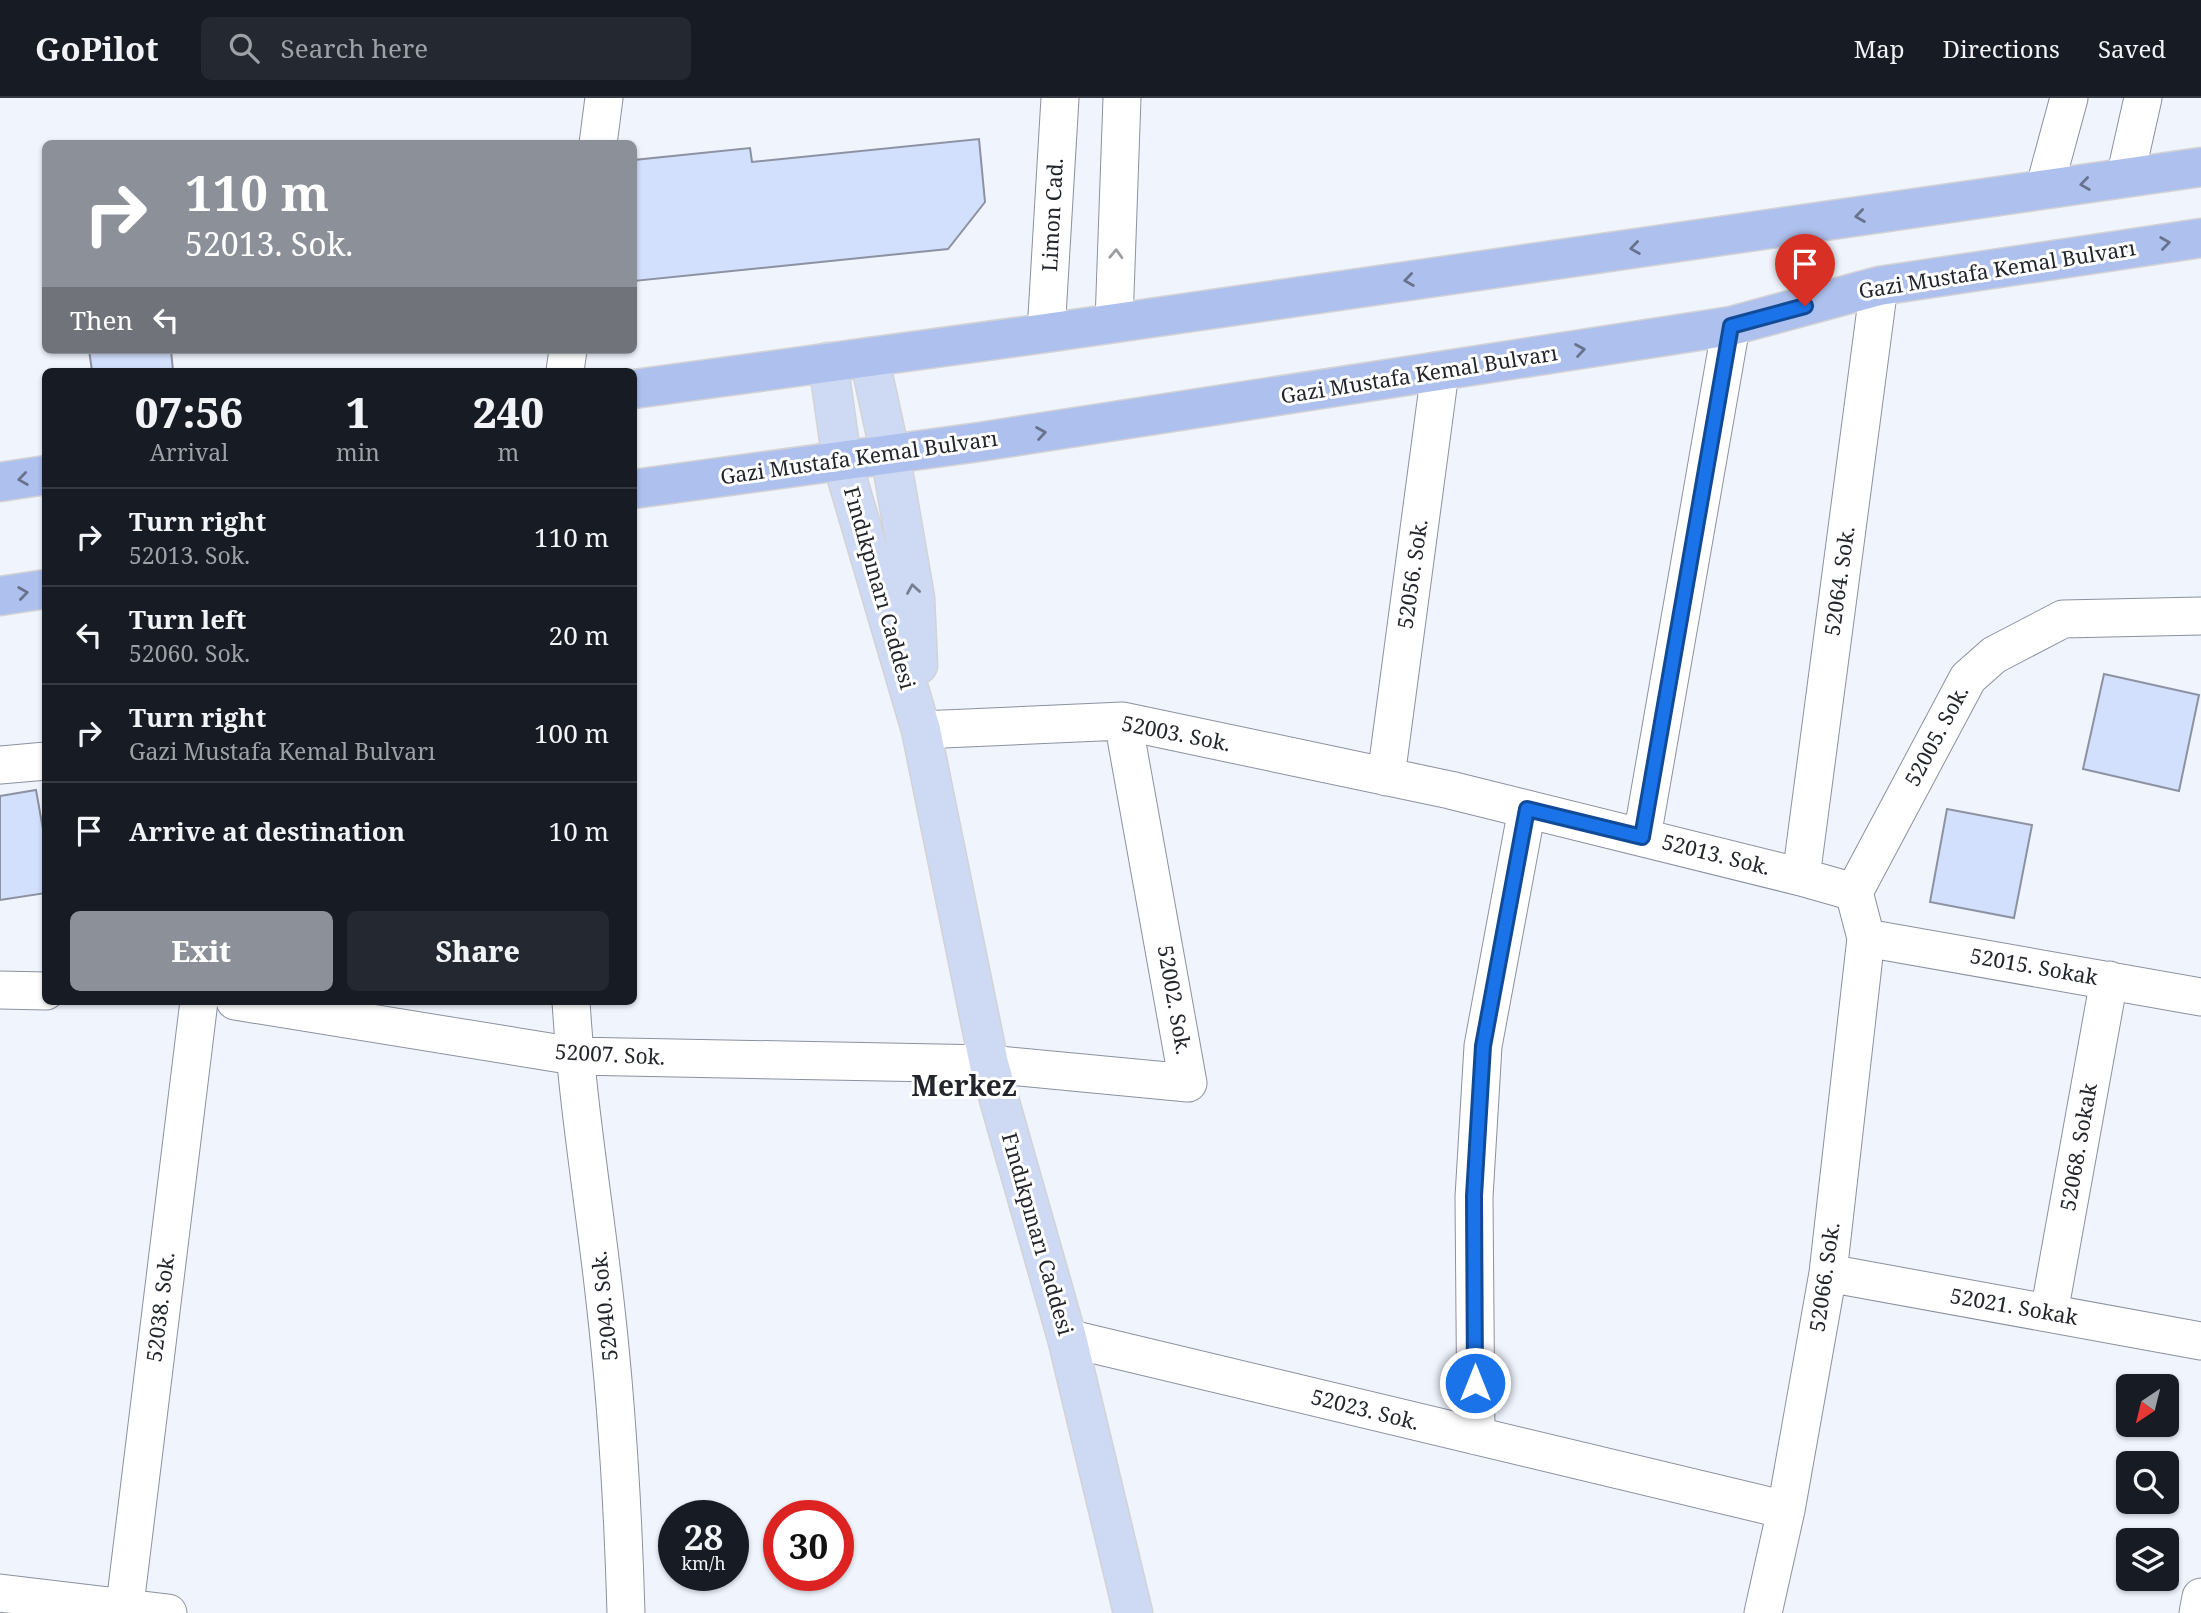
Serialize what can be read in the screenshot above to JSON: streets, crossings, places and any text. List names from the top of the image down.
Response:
{
  "streets": {
    "highway": ["Gazi Mustafa Kemal Bulvarı"],
    "main road": ["Fındıkpınarı Caddesi"],
    "street": [
      "Limon Cad.",
      "52056. Sok.",
      "52064. Sok.",
      "52003. Sok.",
      "52005. Sok.",
      "52013. Sok.",
      "52015. Sokak",
      "52002. Sok.",
      "52007. Sok.",
      "52068. Sokak",
      "52066. Sok.",
      "52040. Sok.",
      "52038. Sok.",
      "52021. Sokak",
      "52023. Sok."
    ]
  },
  "crossings": [
    ["Gazi Mustafa Kemal Bulvarı", "52056. Sok."],
    ["Gazi Mustafa Kemal Bulvarı", "52064. Sok."],
    ["Gazi Mustafa Kemal Bulvarı", "Fındıkpınarı Caddesi"],
    ["52056. Sok.", "52003. Sok."],
    ["52056. Sok.", "52013. Sok."],
    ["52064. Sok.", "52013. Sok."],
    ["Fındıkpınarı Caddesi", "52003. Sok."],
    ["Fındıkpınarı Caddesi", "52002. Sok."],
    ["Fındıkpınarı Caddesi", "52007. Sok."],
    ["Fındıkpınarı Caddesi", "52023. Sok."],
    ["52003. Sok.", "52013. Sok."],
    ["52003. Sok.", "52002. Sok."],
    ["52015. Sokak", "52068. Sokak"],
    ["52015. Sokak", "52066. Sok."],
    ["52002. Sok.", "52007. Sok."],
    ["52007. Sok.", "52040. Sok."],
    ["52068. Sokak", "52021. Sokak"],
    ["52066. Sok.", "52021. Sokak"],
    ["52066. Sok.", "52023. Sok."]
  ],
  "districts": ["Merkez"],
  "north": "bottom left",
  "page": {
    "header": "GoPilot",
    "search": "Search here",
    "nav": ["Map", "Directions", "Saved"],
    "turn": ["110 m", "52013. Sok."],
    "then": "Then",
    "eta": [
      "07:56",
      "Arrival",
      "1",
      "min",
      "240",
      "m"
    ],
    "list": [
      {
        "name": "Turn right",
        "note": "52013. Sok.",
        "value": "110 m"
      },
      {
        "name": "Turn left",
        "note": "52060. Sok.",
        "value": "20 m"
      },
      {
        "name": "Turn right",
        "note": "Gazi Mustafa Kemal Bulvarı",
        "value": "100 m"
      },
      {
        "name": "Arrive at destination",
        "value": "10 m"
      }
    ],
    "buttons": ["Exit", "Share"],
    "speed": "28 km/h",
    "limit": "30"
  }
}
